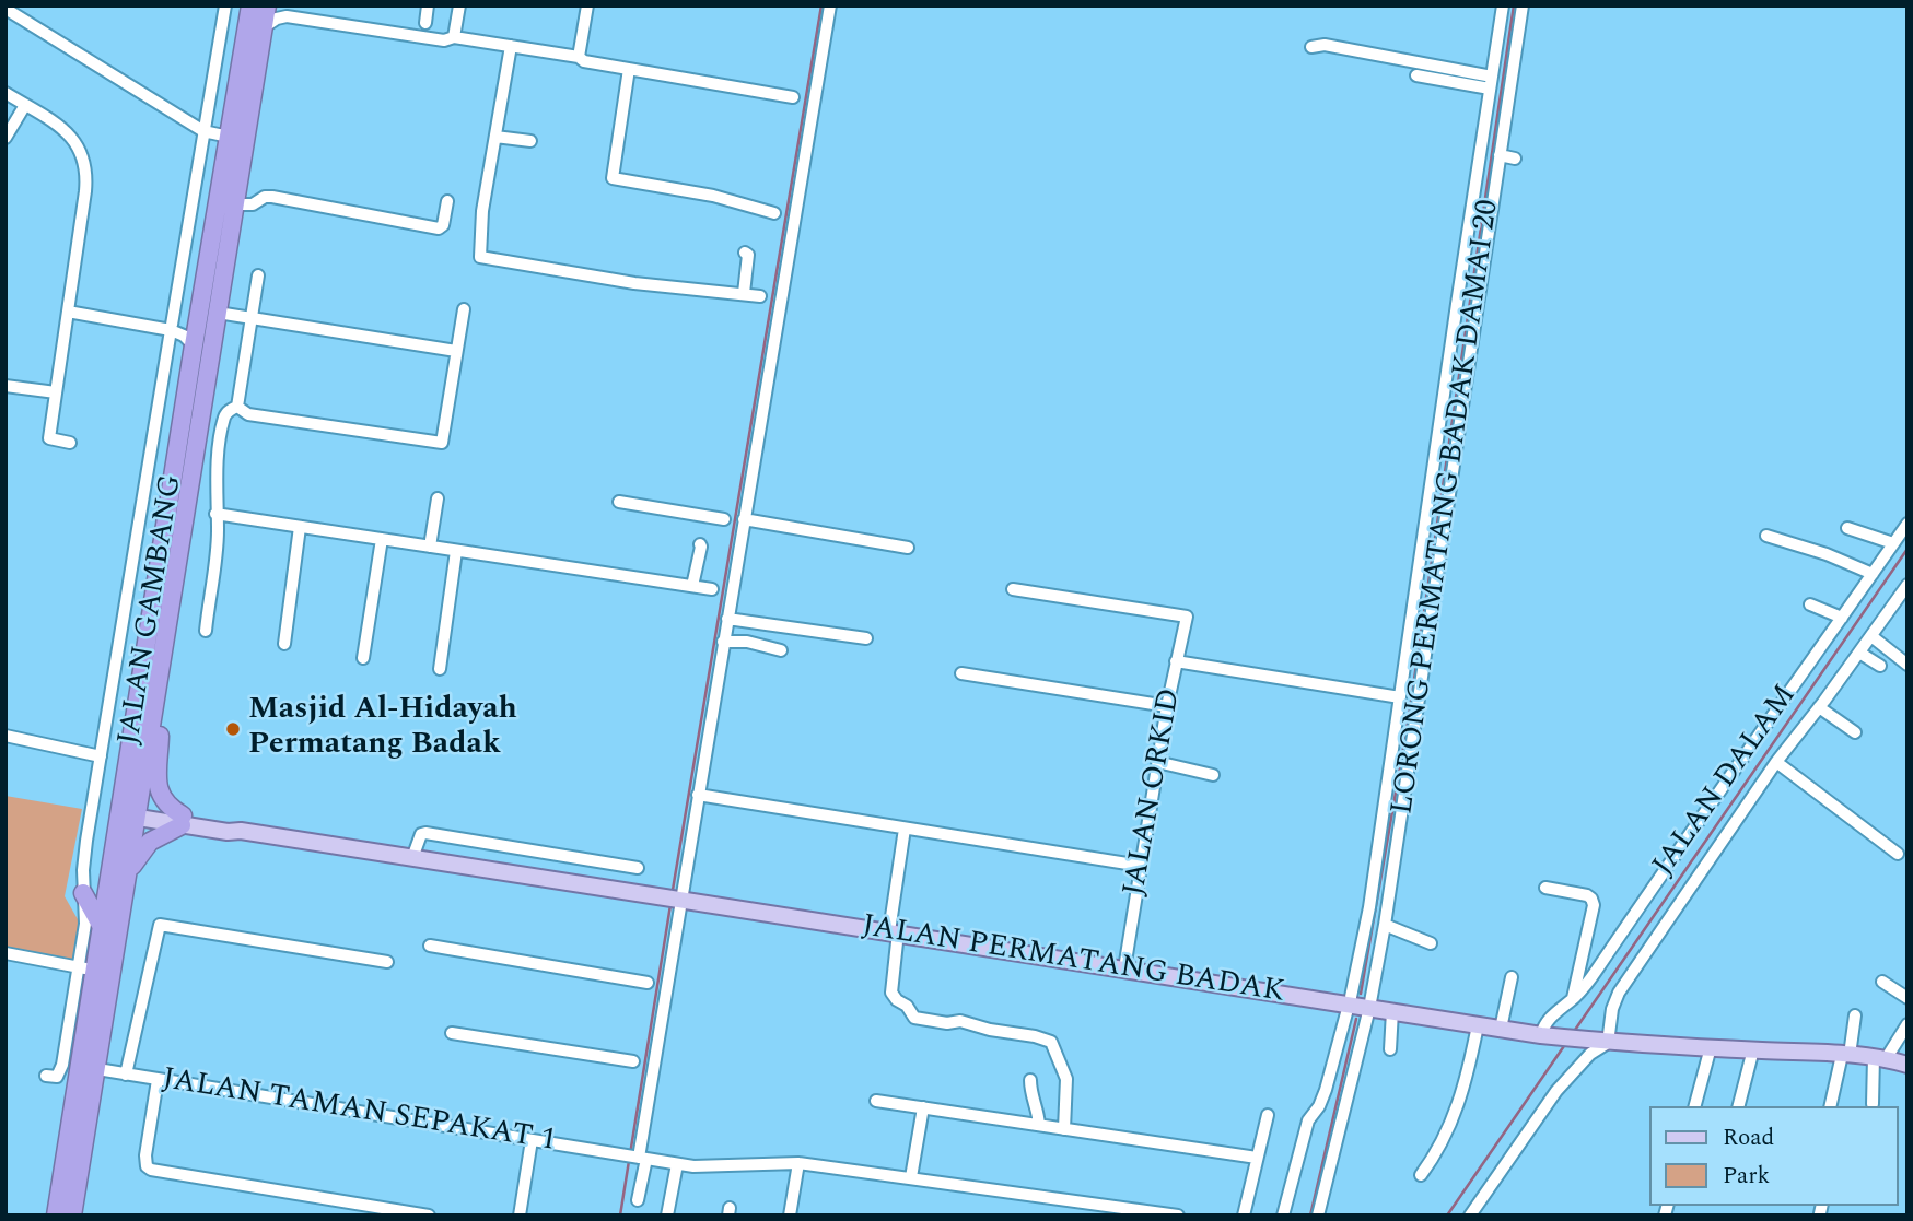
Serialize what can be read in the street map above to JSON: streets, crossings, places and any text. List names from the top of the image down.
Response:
{
  "streets": {
    "highway": ["JALAN GAMBANG"],
    "main road": ["JALAN PERMATANG BADAK"],
    "street": [
      "LORONG PERMATANG BADAK DAMAI 20",
      "JALAN DALAM",
      "JALAN ORKID",
      "JALAN TAMAN SEPAKAT 1"
    ]
  },
  "crossings": [
    ["LORONG PERMATANG BADAK DAMAI 20", "JALAN PERMATANG BADAK"],
    ["JALAN GAMBANG", "JALAN PERMATANG BADAK"],
    ["JALAN GAMBANG", "JALAN TAMAN SEPAKAT 1"],
    ["JALAN DALAM", "JALAN PERMATANG BADAK"],
    ["JALAN ORKID", "JALAN PERMATANG BADAK"]
  ],
  "places": ["Masjid Al-Hidayah Permatang Badak"],
  "legend": ["Road", "Park"]
}
